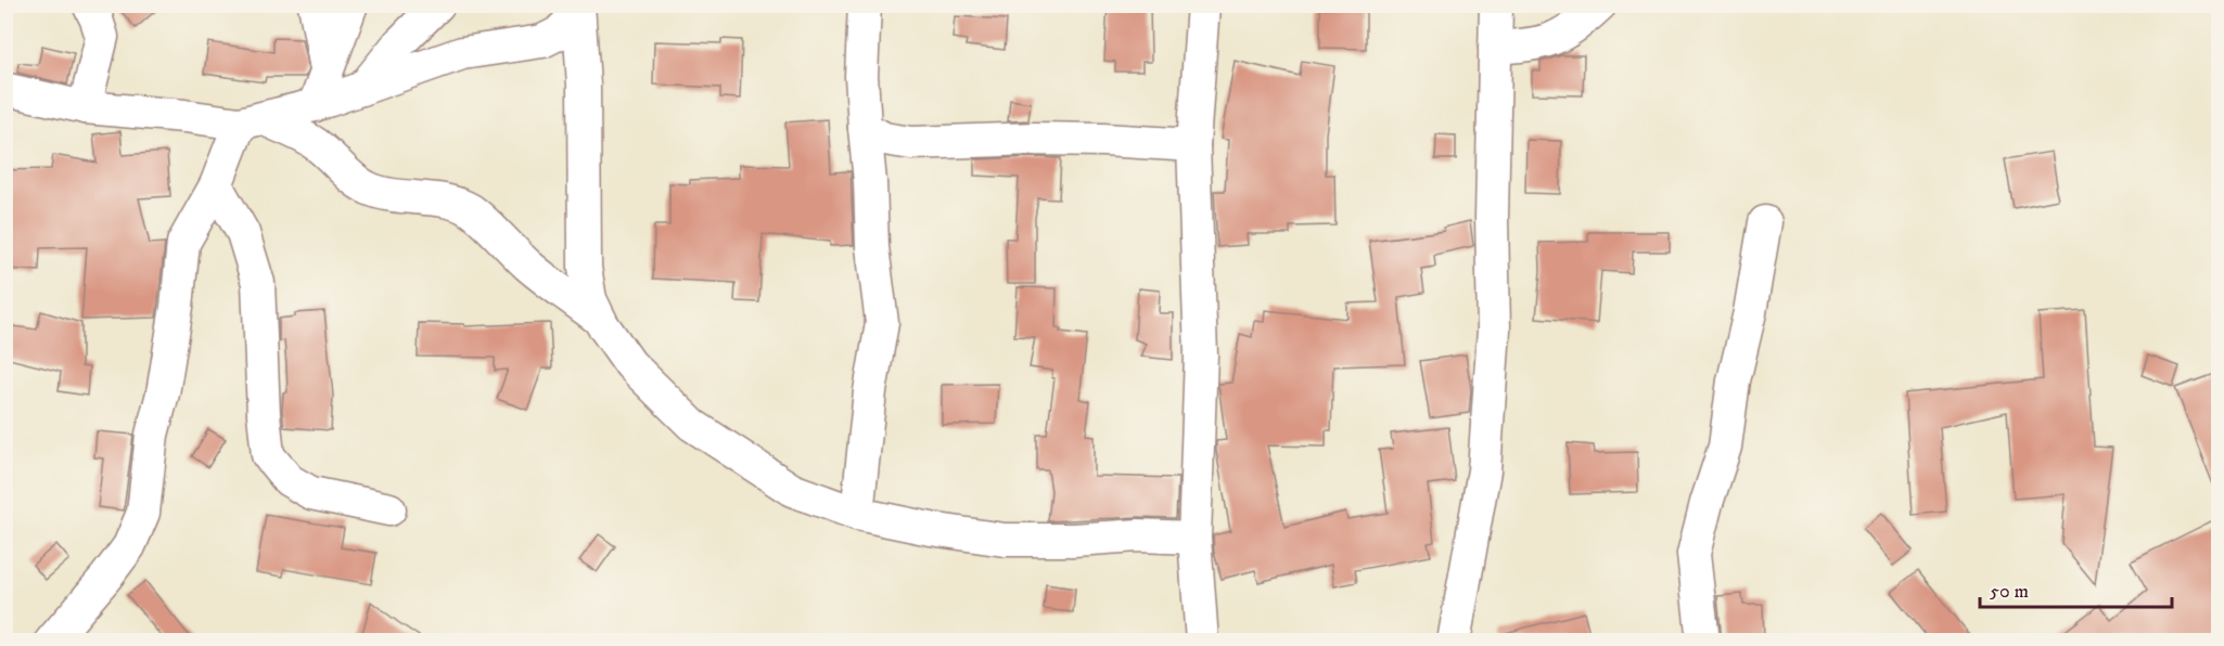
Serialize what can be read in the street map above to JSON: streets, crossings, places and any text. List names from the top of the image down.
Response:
{
  "scale_bar": "50 m"
}
